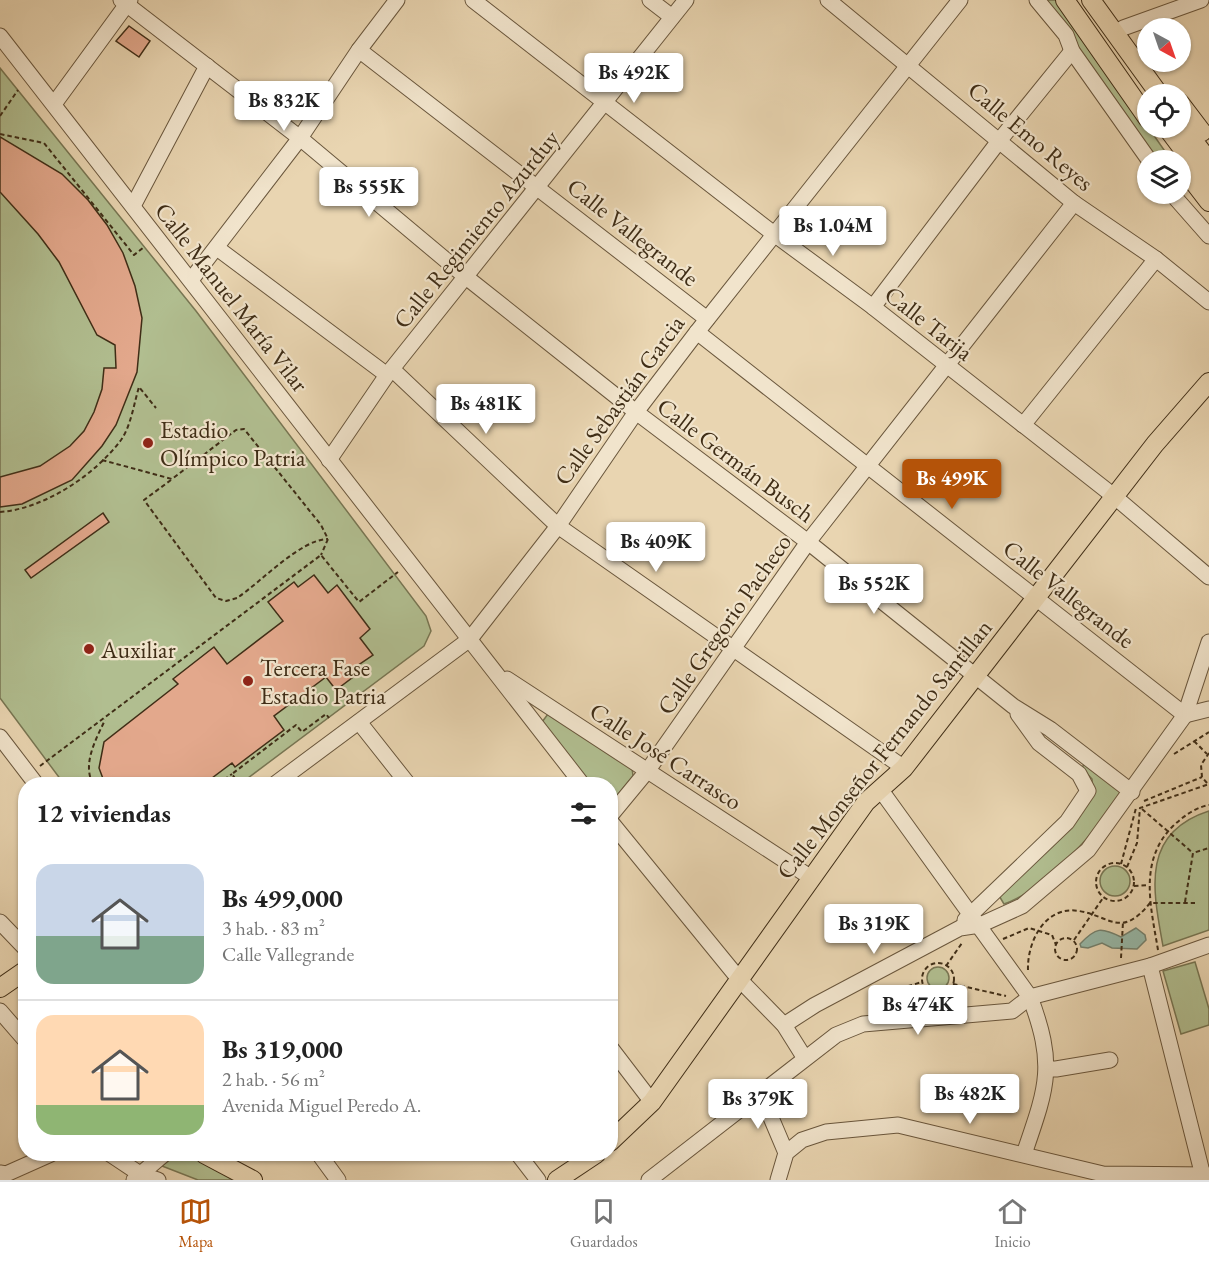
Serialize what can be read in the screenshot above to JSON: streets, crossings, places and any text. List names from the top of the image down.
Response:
{
  "streets": {
    "main road": ["Calle Monseñor Fernando Santillan"],
    "street": [
      "Calle Emo Reyes",
      "Calle Regimiento Azurduy",
      "Calle Vallegrande",
      "Calle Manuel María Vilar",
      "Calle Tarija",
      "Calle Sebastián Garcia",
      "Calle Germán Busch",
      "Calle Gregorio Pacheco",
      "Calle José Carrasco"
    ]
  },
  "crossings": [
    ["Calle Emo Reyes", "Calle Sebastián Garcia"],
    ["Calle Emo Reyes", "Calle Gregorio Pacheco"],
    ["Calle Regimiento Azurduy", "Calle Vallegrande"],
    ["Calle Regimiento Azurduy", "Calle Manuel María Vilar"],
    ["Calle Regimiento Azurduy", "Calle Tarija"],
    ["Calle Regimiento Azurduy", "Calle Germán Busch"],
    ["Calle Vallegrande", "Calle Sebastián Garcia"],
    ["Calle Vallegrande", "Calle Gregorio Pacheco"],
    ["Calle Vallegrande", "Calle Monseñor Fernando Santillan"],
    ["Calle Manuel María Vilar", "Calle Sebastián Garcia"],
    ["Calle Manuel María Vilar", "Calle José Carrasco"],
    ["Calle Tarija", "Calle Sebastián Garcia"],
    ["Calle Tarija", "Calle Gregorio Pacheco"],
    ["Calle Tarija", "Calle Monseñor Fernando Santillan"],
    ["Calle Sebastián Garcia", "Calle Germán Busch"],
    ["Calle Germán Busch", "Calle Gregorio Pacheco"],
    ["Calle Germán Busch", "Calle Monseñor Fernando Santillan"],
    ["Calle Gregorio Pacheco", "Calle José Carrasco"],
    ["Calle Monseñor Fernando Santillan", "Calle José Carrasco"]
  ],
  "places": ["Estadio Olímpico Patria", "Auxiliar", "Tercera Fase Estadio Patria"],
  "north": "bottom right",
  "page": {
    "price": [
      "Bs 492K",
      "Bs 832K",
      "Bs 555K",
      "Bs 1.04M",
      "Bs 481K",
      "Bs 499K",
      "Bs 409K",
      "Bs 552K",
      "Bs 319K",
      "Bs 474K",
      "Bs 482K",
      "Bs 379K"
    ],
    "heading": "12 viviendas",
    "list": [
      {
        "name": "Bs 499,000",
        "note": "3 hab. · 83 m² · Calle Vallegrande"
      },
      {
        "name": "Bs 319,000",
        "note": "2 hab. · 56 m² · Avenida Miguel Peredo A."
      }
    ],
    "tabs": ["Mapa", "Guardados", "Inicio"]
  }
}
